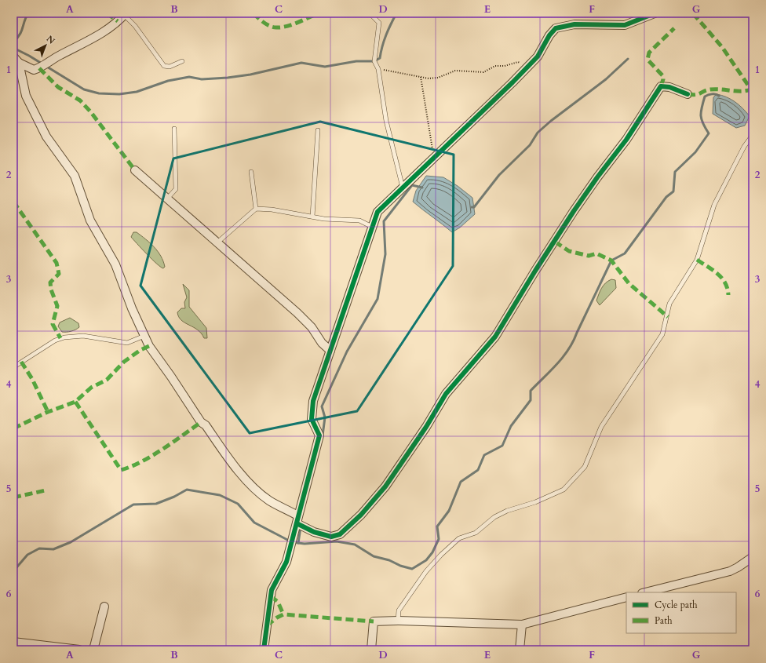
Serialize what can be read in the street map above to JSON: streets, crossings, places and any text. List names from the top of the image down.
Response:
{
  "legend": ["Cycle path", "Path"],
  "north": "top right",
  "grid": {
    "columns": [
      "A",
      "B",
      "C",
      "D",
      "E",
      "F",
      "G"
    ],
    "rows": [
      "1",
      "2",
      "3",
      "4",
      "5",
      "6"
    ]
  }
}
